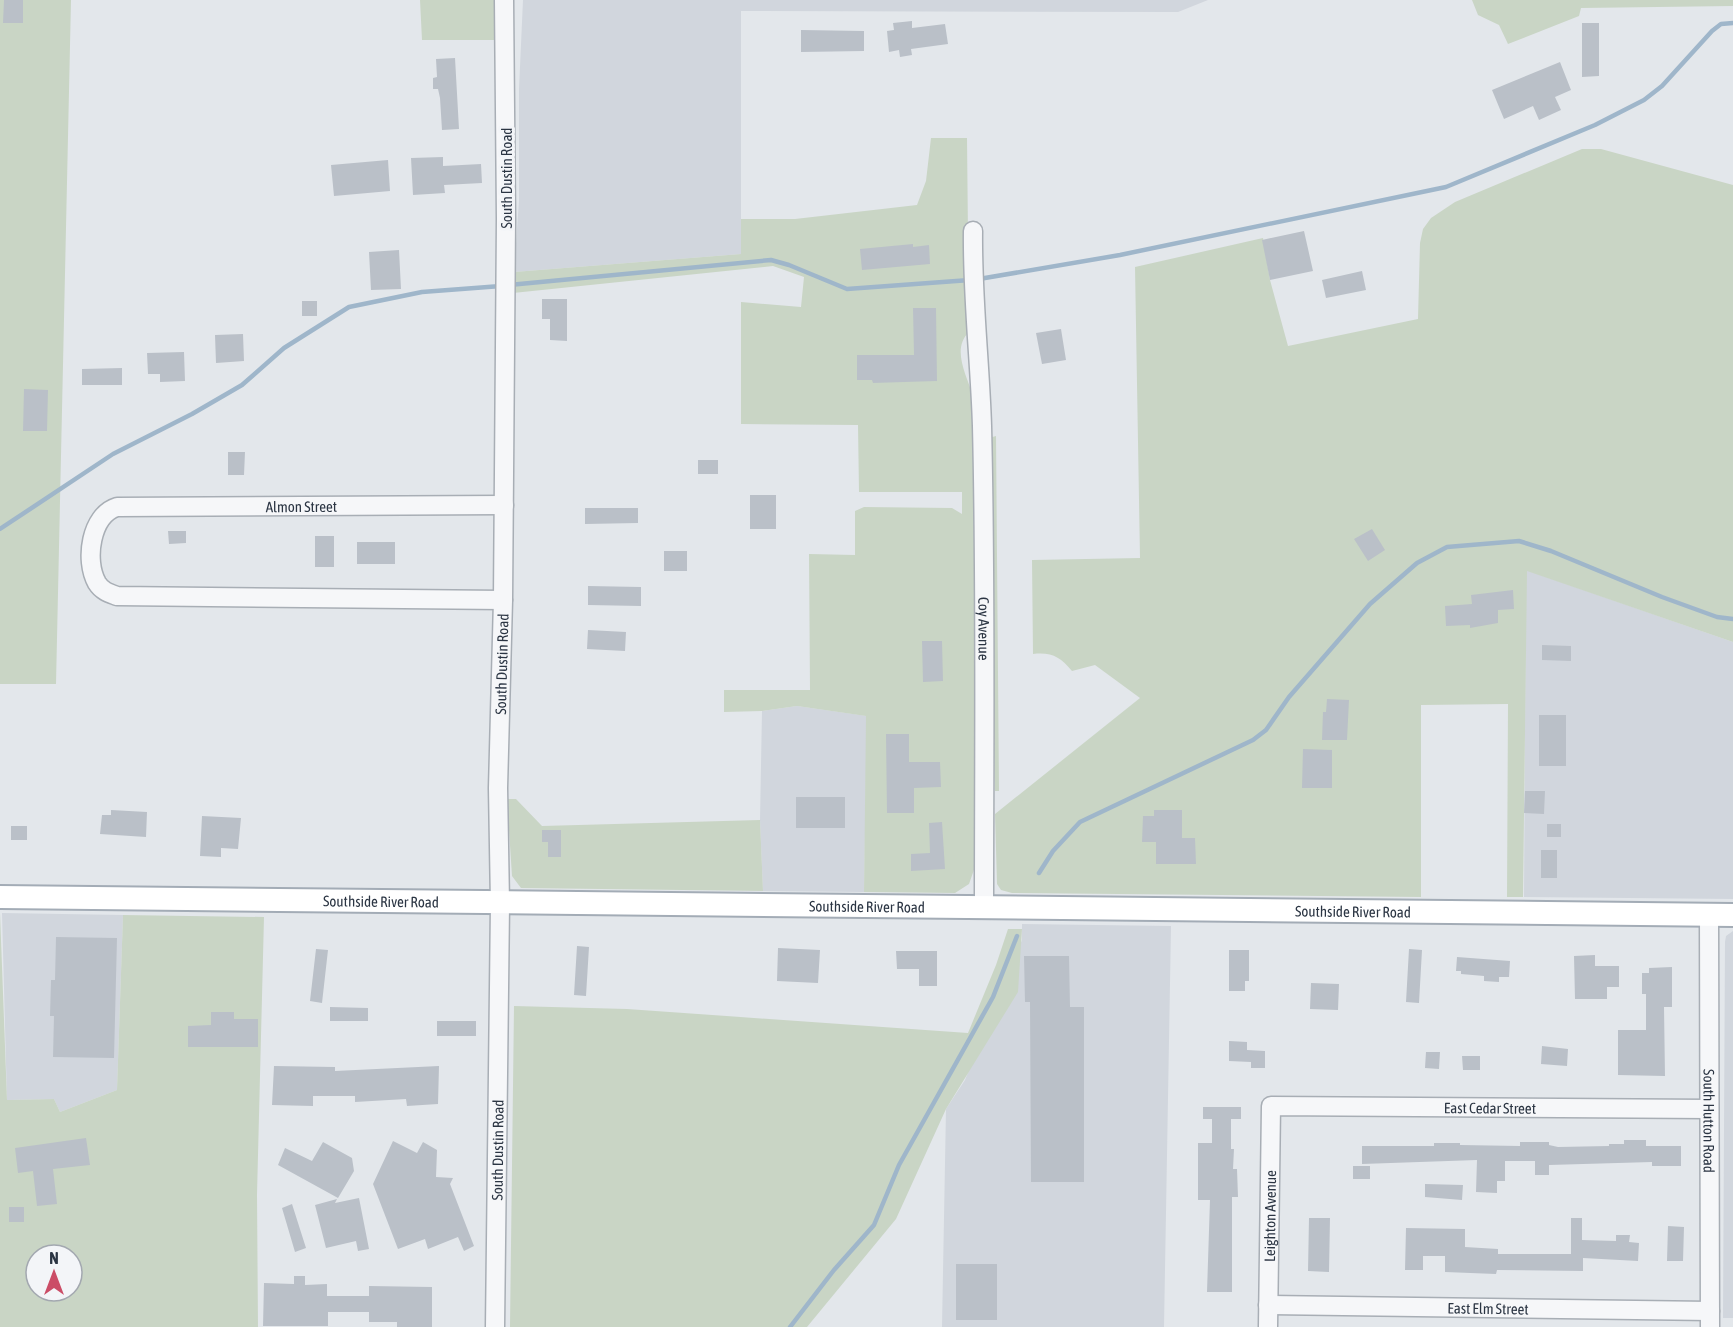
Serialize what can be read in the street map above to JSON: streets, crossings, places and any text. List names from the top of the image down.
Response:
{
  "streets": {
    "main road": ["Southside River Road"],
    "street": [
      "South Dustin Road",
      "Almon Street",
      "Coy Avenue",
      "East Cedar Street",
      "South Hutton Road",
      "Leighton Avenue",
      "East Elm Street"
    ]
  },
  "crossings": [
    ["South Dustin Road", "Almon Street"],
    ["South Dustin Road", "Southside River Road"],
    ["Coy Avenue", "Southside River Road"],
    ["Southside River Road", "South Hutton Road"],
    ["East Cedar Street", "South Hutton Road"],
    ["East Cedar Street", "Leighton Avenue"],
    ["South Hutton Road", "East Elm Street"],
    ["Leighton Avenue", "East Elm Street"]
  ],
  "north": "top"
}
